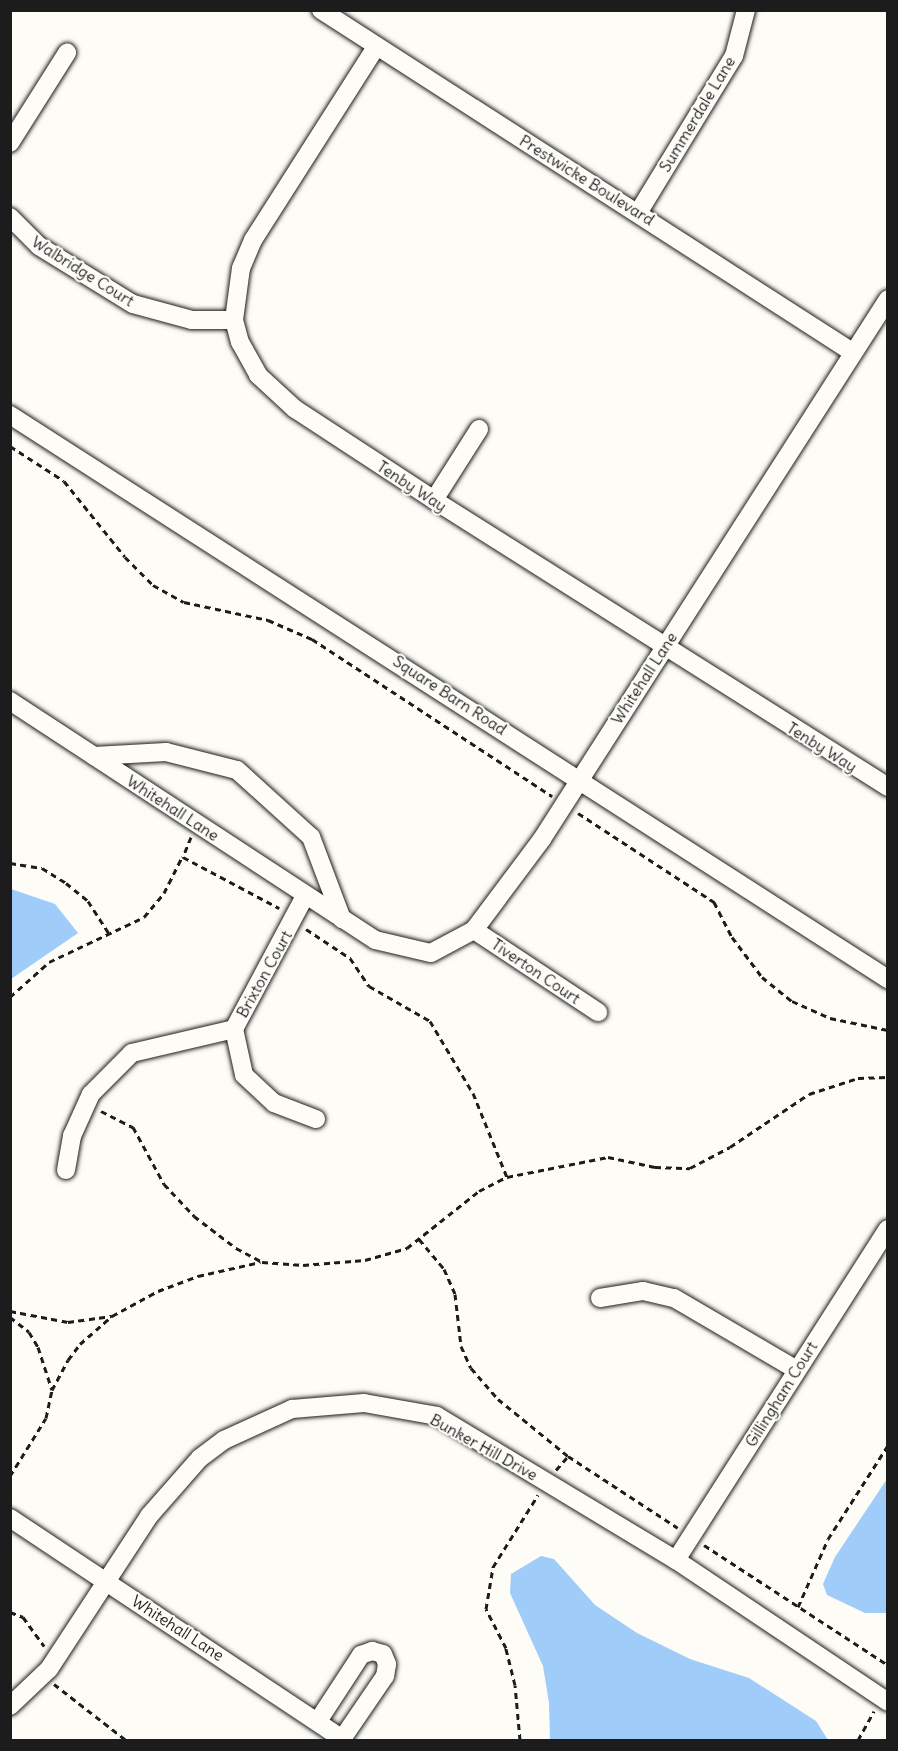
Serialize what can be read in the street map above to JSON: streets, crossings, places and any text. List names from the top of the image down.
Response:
{
  "streets": {
    "street": [
      "Summerdale Lane",
      "Prestwicke Boulevard",
      "Walbridge Court",
      "Tenby Way",
      "Whitehall Lane",
      "Square Barn Road",
      "Tiverton Court",
      "Brixton Court",
      "Gillingham Court",
      "Bunker Hill Drive"
    ]
  },
  "crossings": [
    ["Summerdale Lane", "Prestwicke Boulevard"],
    ["Prestwicke Boulevard", "Tenby Way"],
    ["Prestwicke Boulevard", "Whitehall Lane"],
    ["Walbridge Court", "Tenby Way"],
    ["Tenby Way", "Whitehall Lane"],
    ["Whitehall Lane", "Square Barn Road"],
    ["Whitehall Lane", "Tiverton Court"],
    ["Whitehall Lane", "Brixton Court"],
    ["Whitehall Lane", "Bunker Hill Drive"],
    ["Gillingham Court", "Bunker Hill Drive"]
  ]
}
